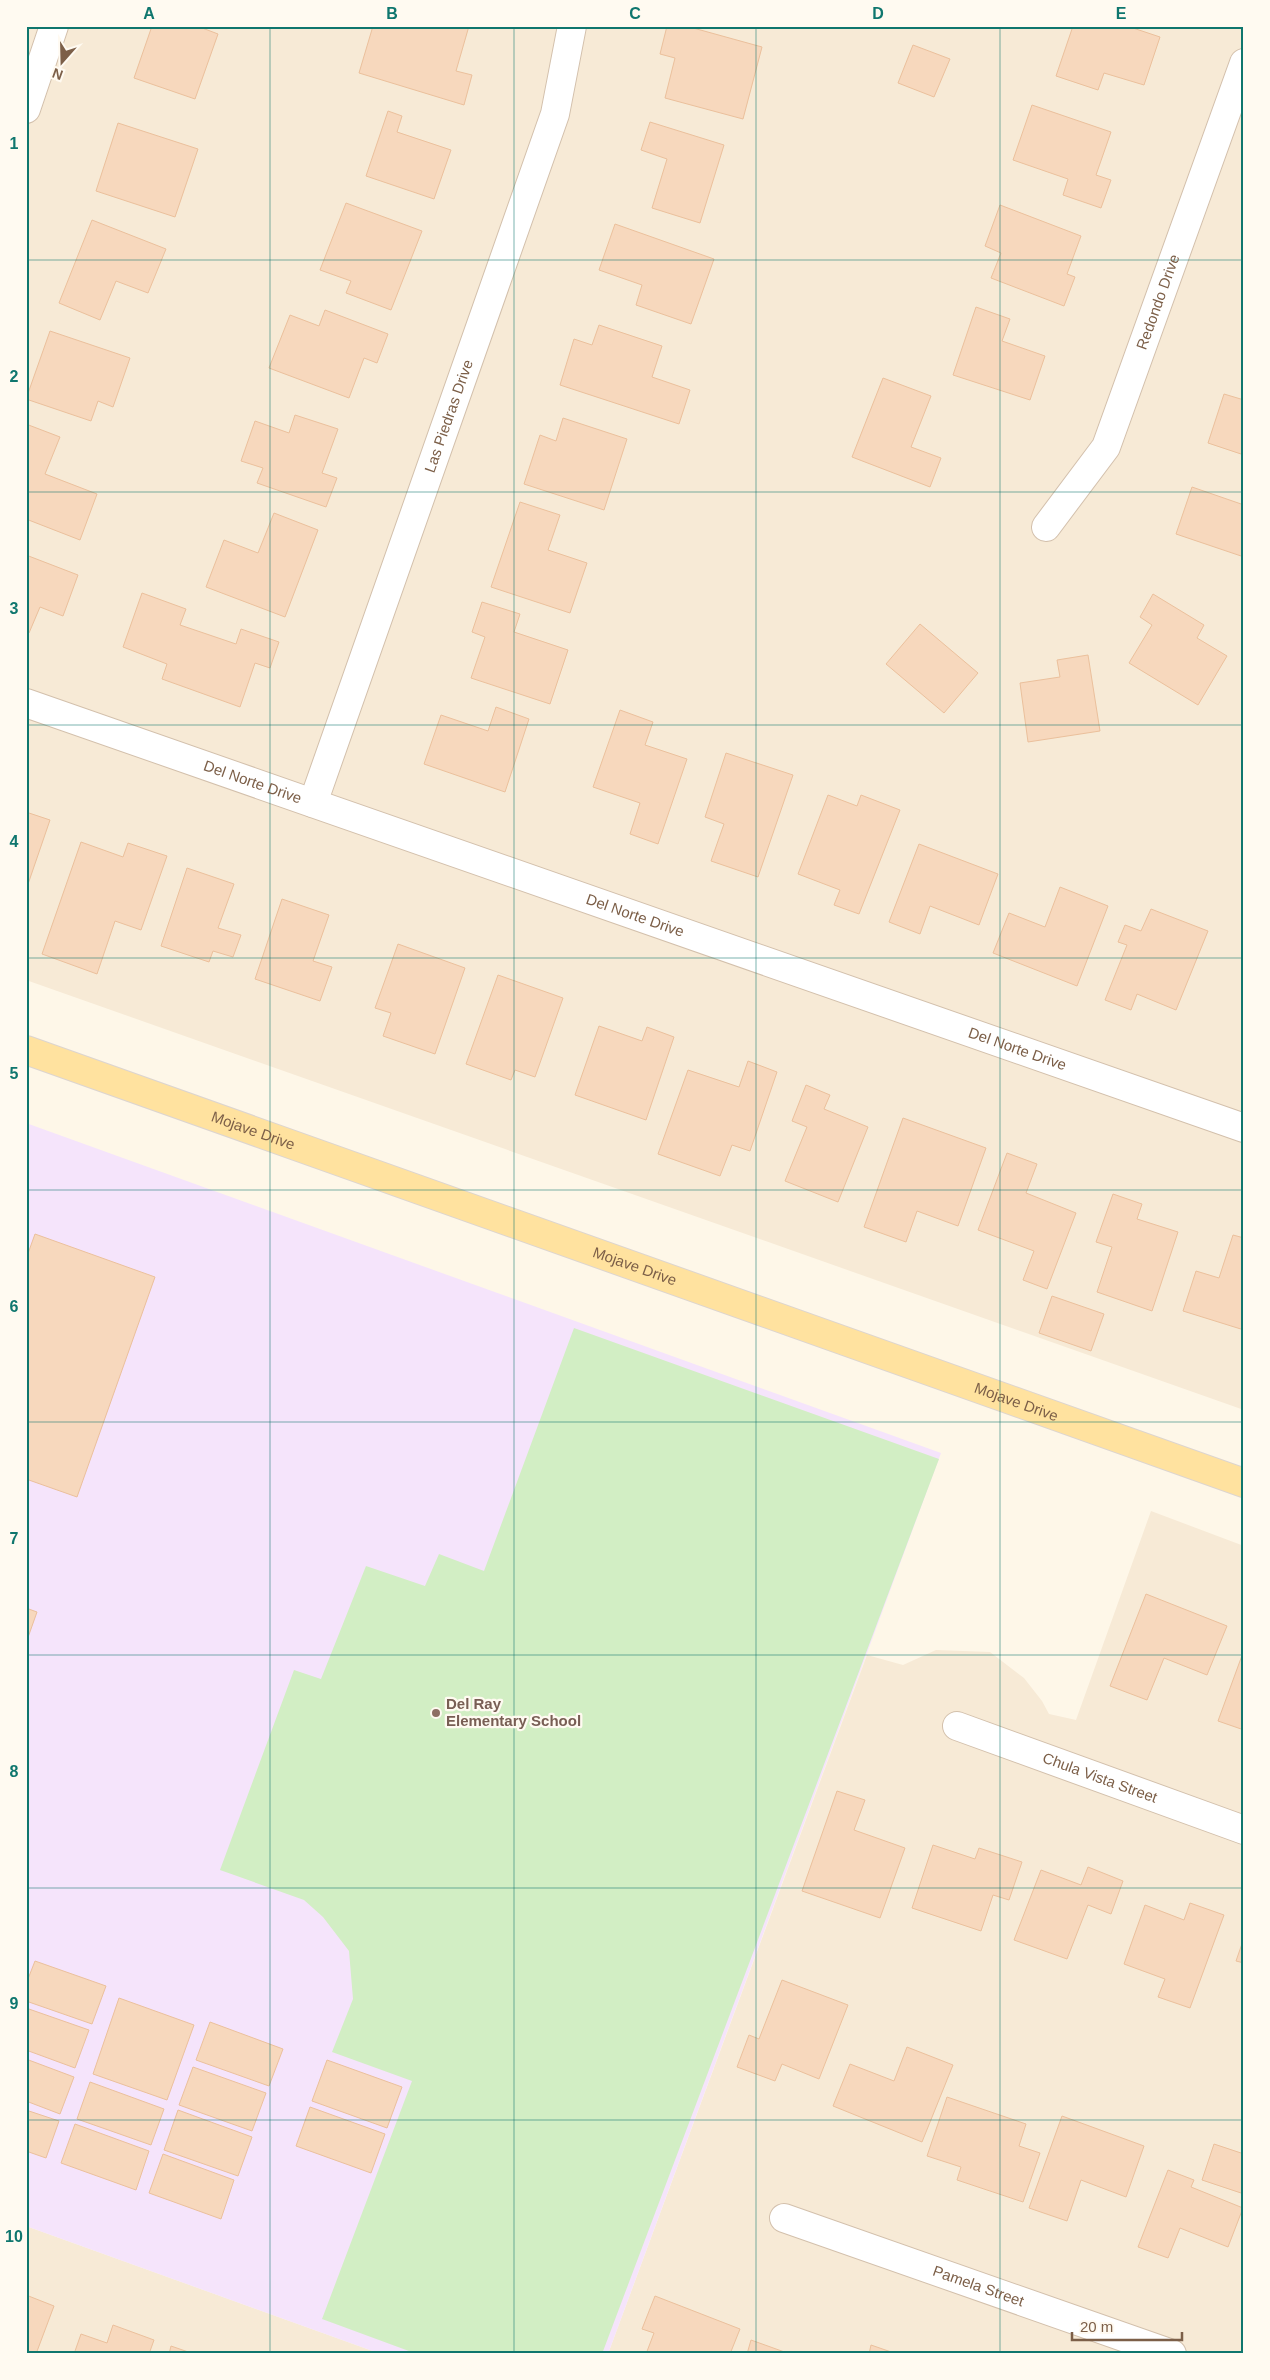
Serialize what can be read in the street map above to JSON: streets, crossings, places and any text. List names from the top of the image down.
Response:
{
  "streets": {
    "main road": ["Mojave Drive"],
    "street": [
      "Redondo Drive",
      "Las Piedras Drive",
      "Del Norte Drive",
      "Chula Vista Street",
      "Pamela Street"
    ]
  },
  "crossings": [
    ["Las Piedras Drive", "Del Norte Drive"]
  ],
  "places": ["Del Ray Elementary School"],
  "scale_bar": "20 m",
  "north": "bottom",
  "grid": {
    "columns": [
      "A",
      "B",
      "C",
      "D",
      "E"
    ],
    "rows": [
      "1",
      "2",
      "3",
      "4",
      "5",
      "6",
      "7",
      "8",
      "9",
      "10"
    ]
  }
}
